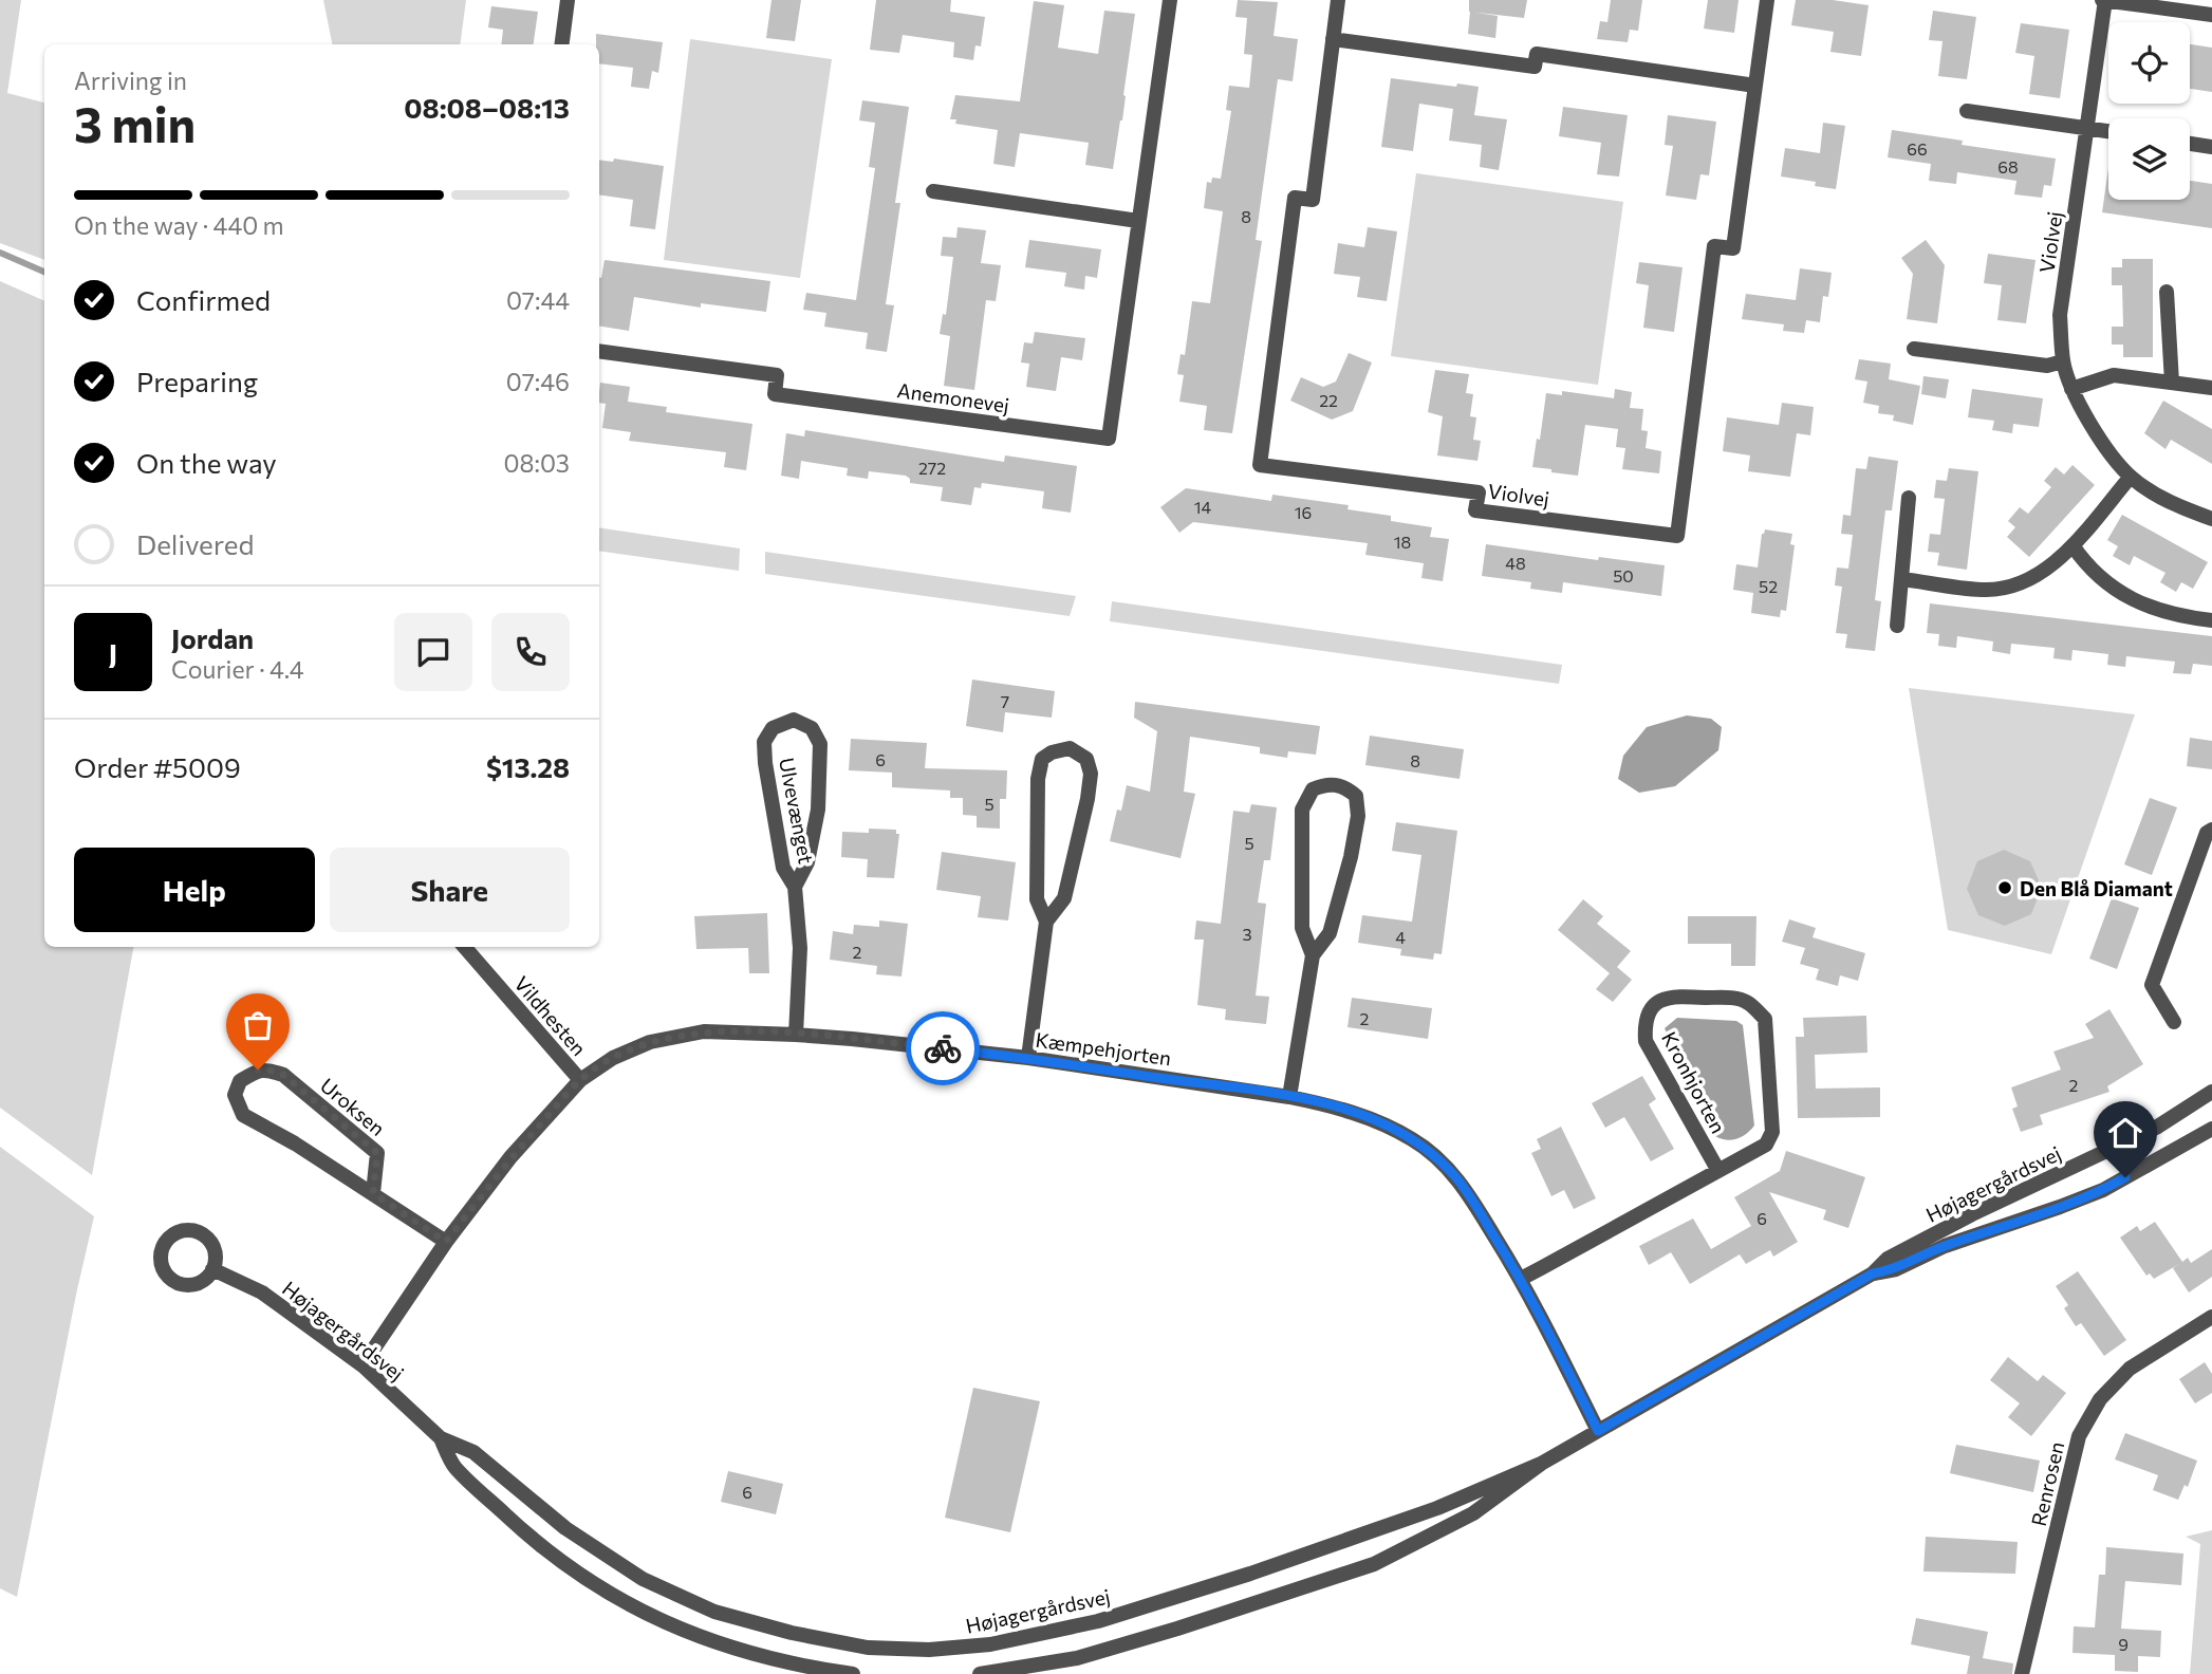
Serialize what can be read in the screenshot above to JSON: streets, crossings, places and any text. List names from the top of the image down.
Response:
{
  "streets": {
    "street": [
      "Violvej",
      "Anemonevej",
      "Ulvevænget",
      "Vildhesten",
      "Kæmpehjorten",
      "Kronhjorten",
      "Uroksen",
      "Højagergårdsvej",
      "Renrosen"
    ]
  },
  "crossings": [
    ["Ulvevænget", "Kæmpehjorten"],
    ["Vildhesten", "Kæmpehjorten"],
    ["Kæmpehjorten", "Kronhjorten"],
    ["Kæmpehjorten", "Uroksen"],
    ["Kæmpehjorten", "Højagergårdsvej"]
  ],
  "places": ["Den Blå Diamant"],
  "house_numbers": [
    "66",
    "68",
    "8",
    "22",
    "272",
    "14",
    "16",
    "18",
    "48",
    "50",
    "52",
    "7",
    "6",
    "8",
    "5",
    "5",
    "3",
    "4",
    "2",
    "2",
    "2",
    "6",
    "6",
    "9"
  ],
  "page": {
    "heading": ["3 min", "Arriving in", "08:08–08:13"],
    "panel": [
      "Jordan",
      "Courier · 4.4",
      "Order #5009",
      "$13.28"
    ],
    "bar": "On the way · 440 m",
    "list": [
      ["Confirmed", "07:44"],
      ["Preparing", "07:46"],
      ["On the way", "08:03"],
      "Delivered"
    ],
    "round": "J",
    "buttons": ["Help", "Share"]
  }
}
